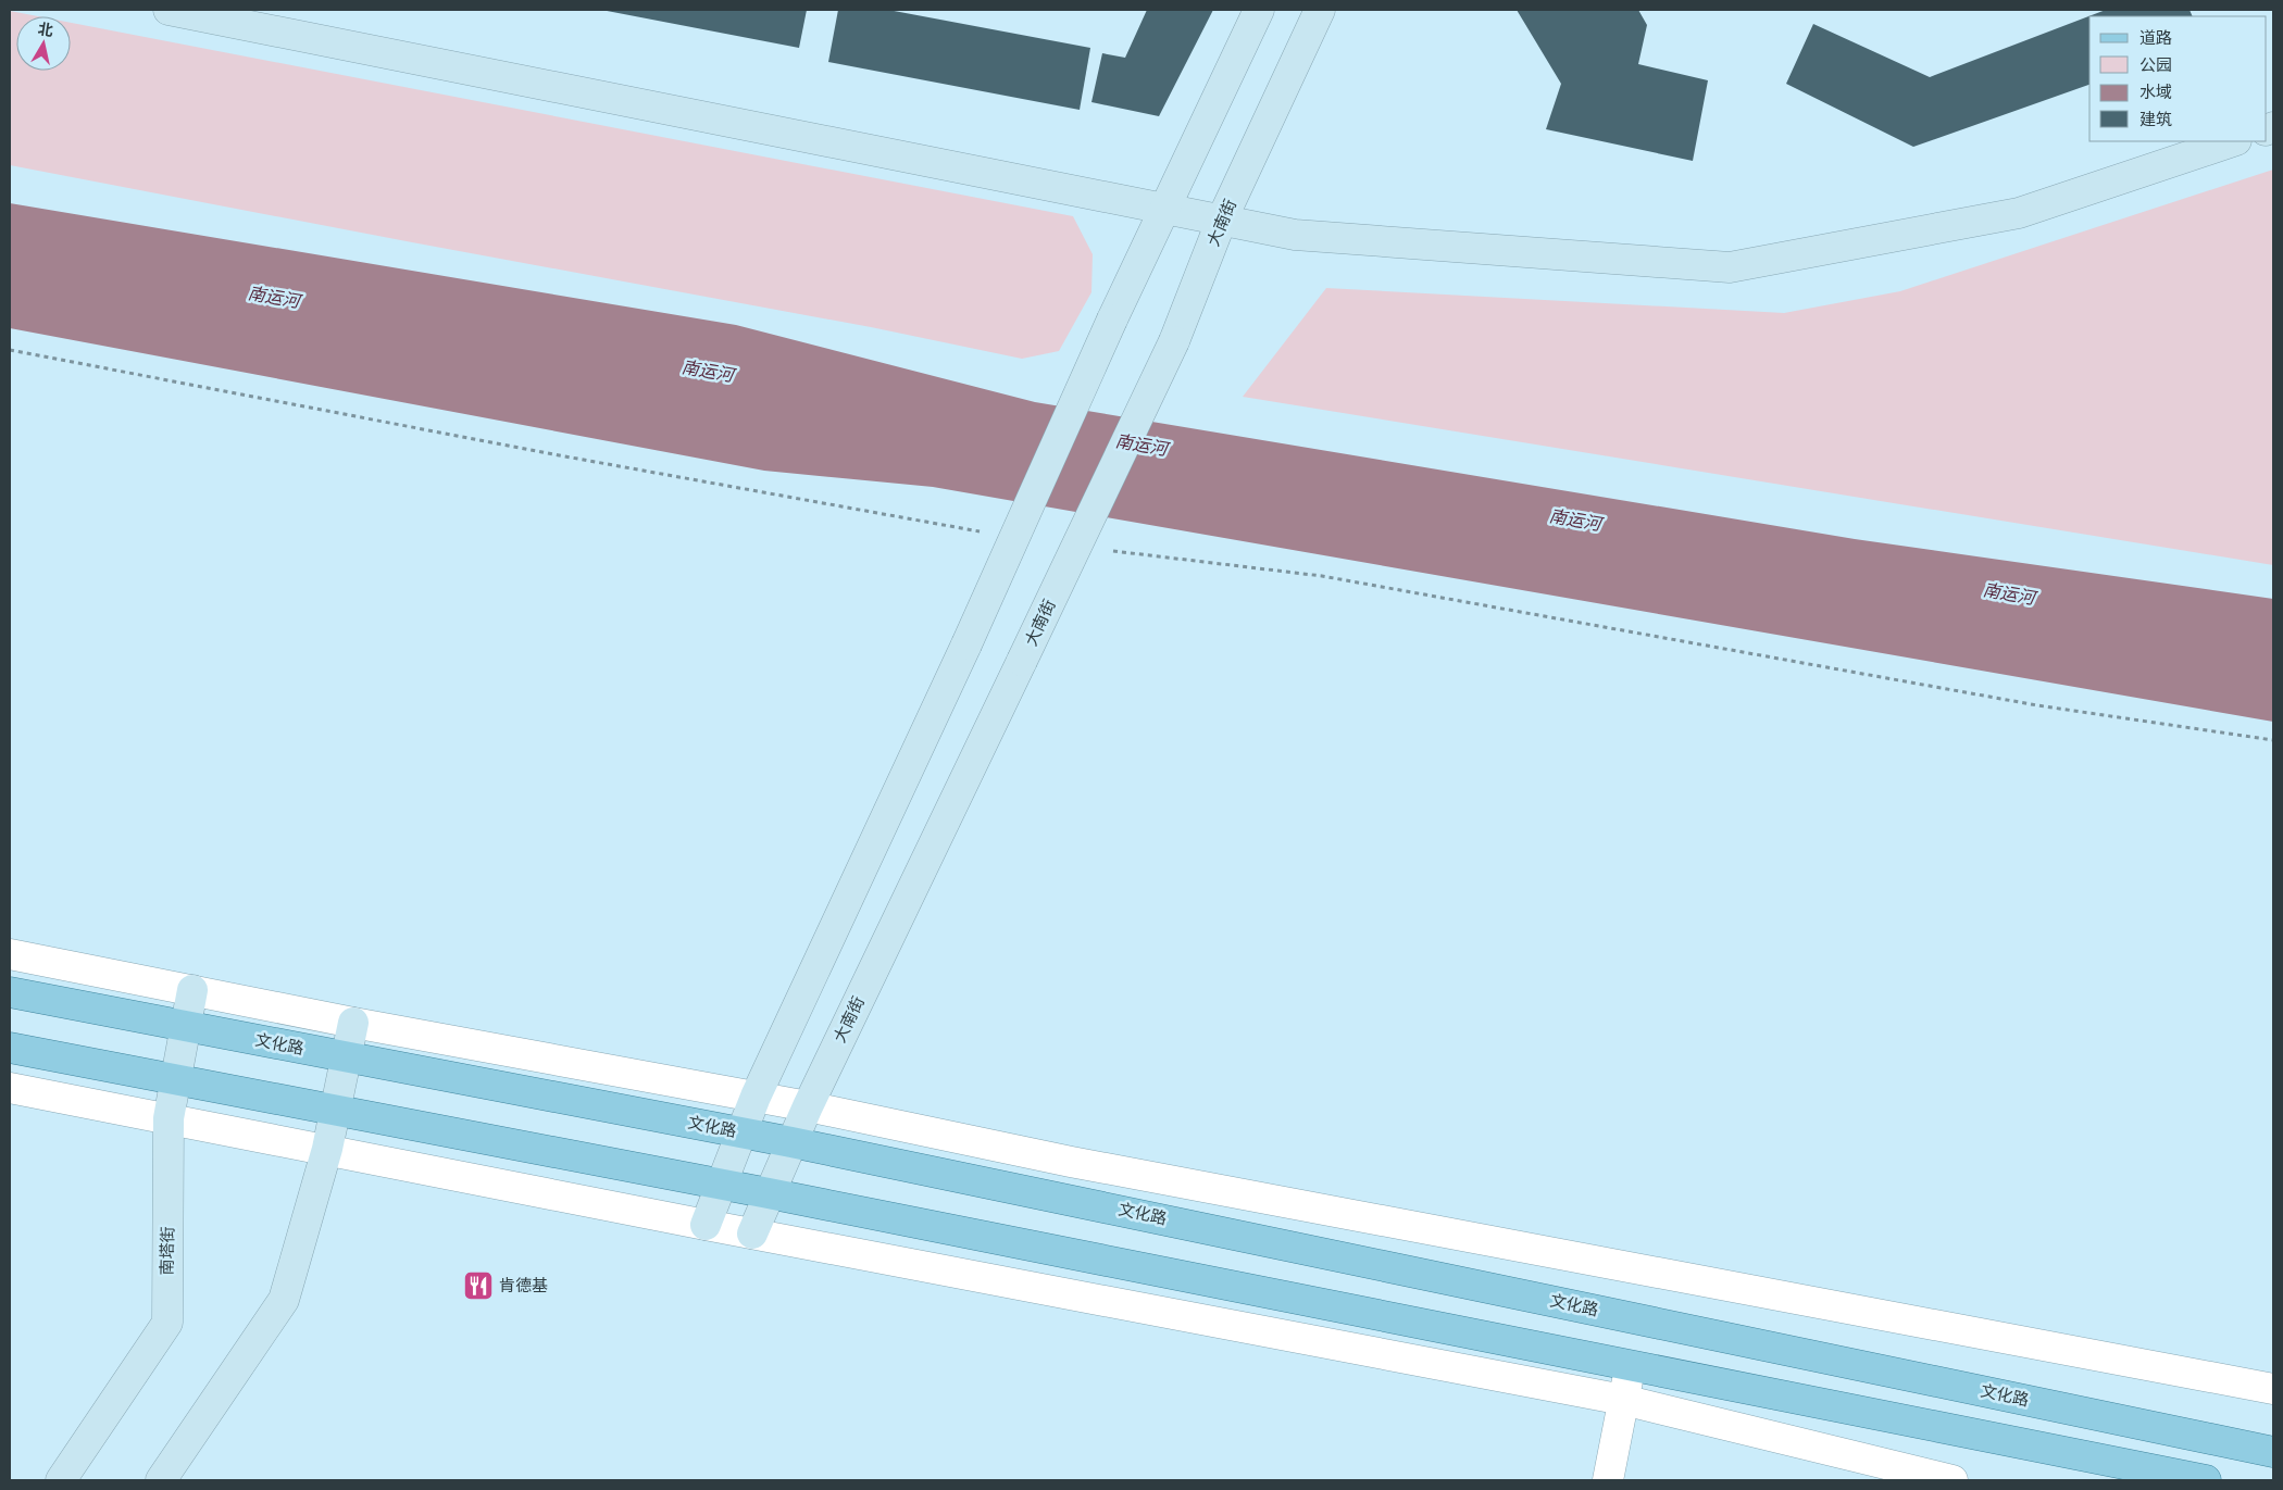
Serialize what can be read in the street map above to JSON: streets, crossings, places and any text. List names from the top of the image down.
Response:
{
  "streets": {
    "main road": ["文化路"],
    "street": ["大南街", "南塔街"]
  },
  "crossings": [
    ["大南街", "文化路"],
    ["文化路", "南塔街"]
  ],
  "water": ["南运河"],
  "places": {
    "restaurant": ["肯德基"]
  },
  "legend": [
    "道路",
    "公园",
    "水域",
    "建筑"
  ],
  "north": "top"
}
